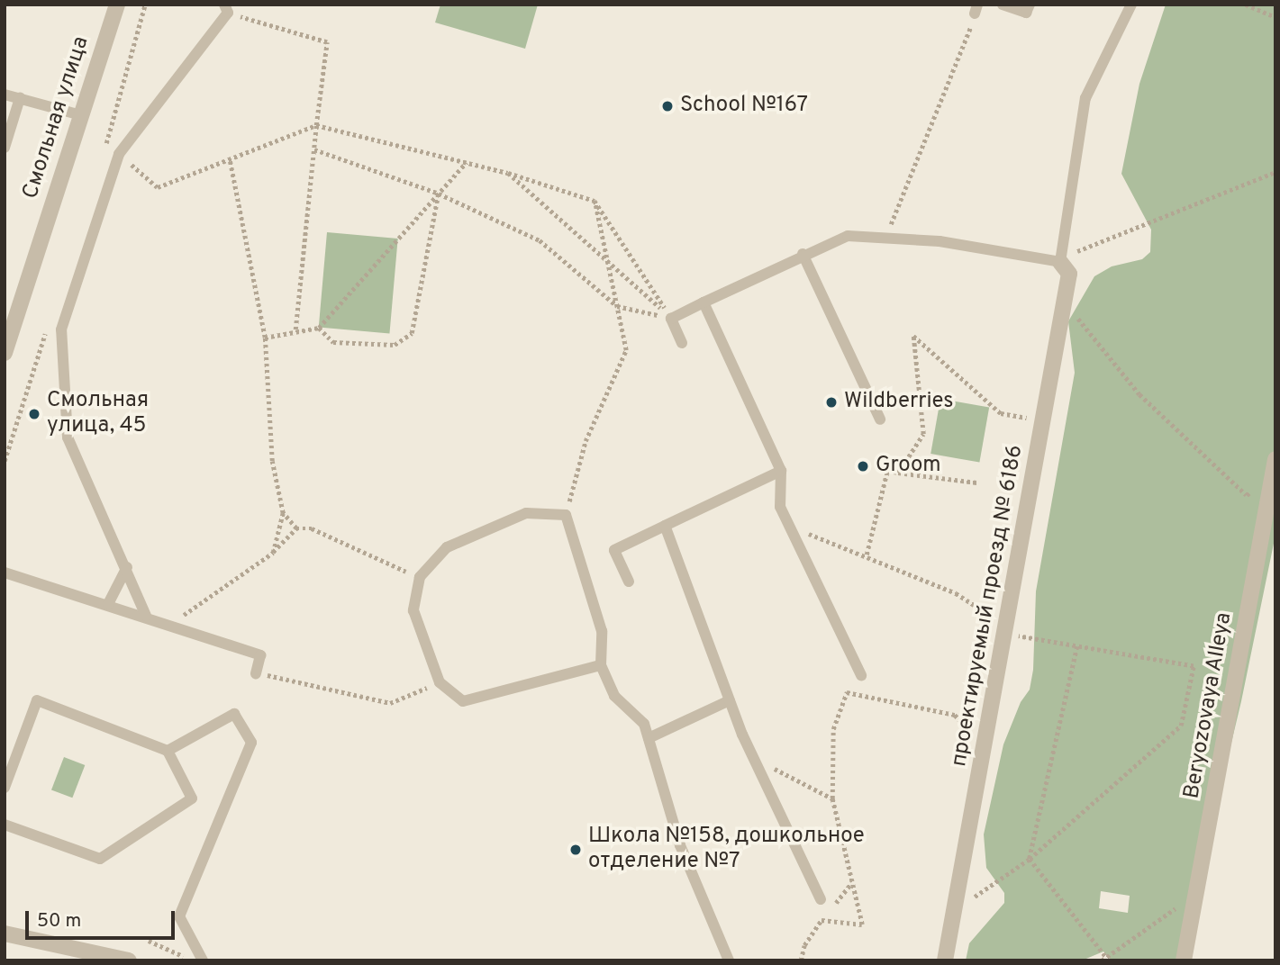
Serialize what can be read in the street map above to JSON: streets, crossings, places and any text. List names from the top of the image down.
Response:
{
  "streets": {
    "street": ["Смольная улица", "проектируемый проезд № 6186", "Beryozovaya Alleya"]
  },
  "places": [
    "School №167",
    "Wildberries",
    "Смольная улица, 45",
    "Groom",
    "Школа №158, дошкольное отделение №7"
  ],
  "scale_bar": "50 m"
}
